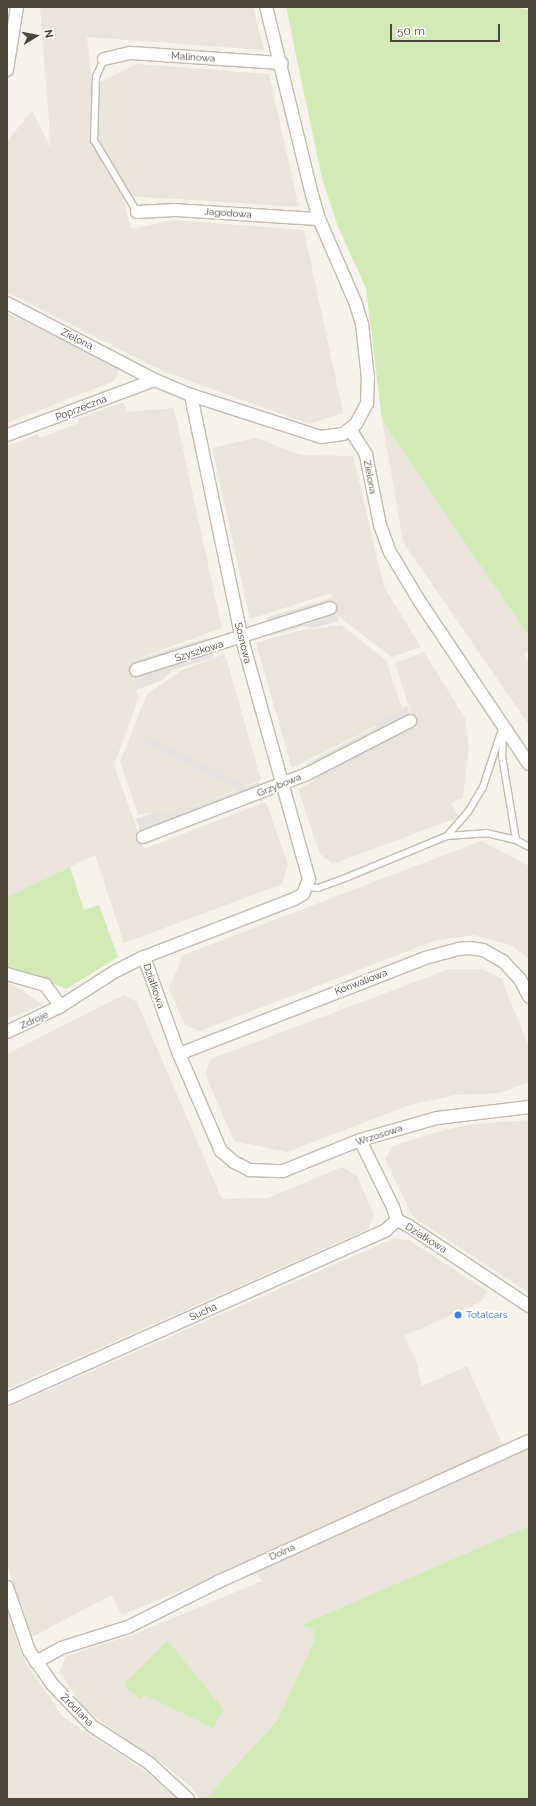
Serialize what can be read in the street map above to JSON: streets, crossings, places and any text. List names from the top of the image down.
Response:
{
  "streets": {
    "street": [
      "Malinowa",
      "Jagodowa",
      "Zielona",
      "Poprzeczna",
      "Sosnowa",
      "Szyszkowa",
      "Grzybowa",
      "Konwaliowa",
      "Działkowa",
      "Zdroje",
      "Wrzosowa",
      "Sucha",
      "Dolna",
      "Źródlana"
    ]
  },
  "crossings": [
    ["Zielona", "Poprzeczna"],
    ["Zielona", "Sosnowa"],
    ["Sosnowa", "Szyszkowa"],
    ["Sosnowa", "Grzybowa"],
    ["Konwaliowa", "Działkowa"],
    ["Działkowa", "Zdroje"],
    ["Działkowa", "Wrzosowa"],
    ["Działkowa", "Sucha"],
    ["Dolna", "Źródlana"]
  ],
  "places": ["Totalcars"],
  "scale_bar": "50 m",
  "north": "right"
}
